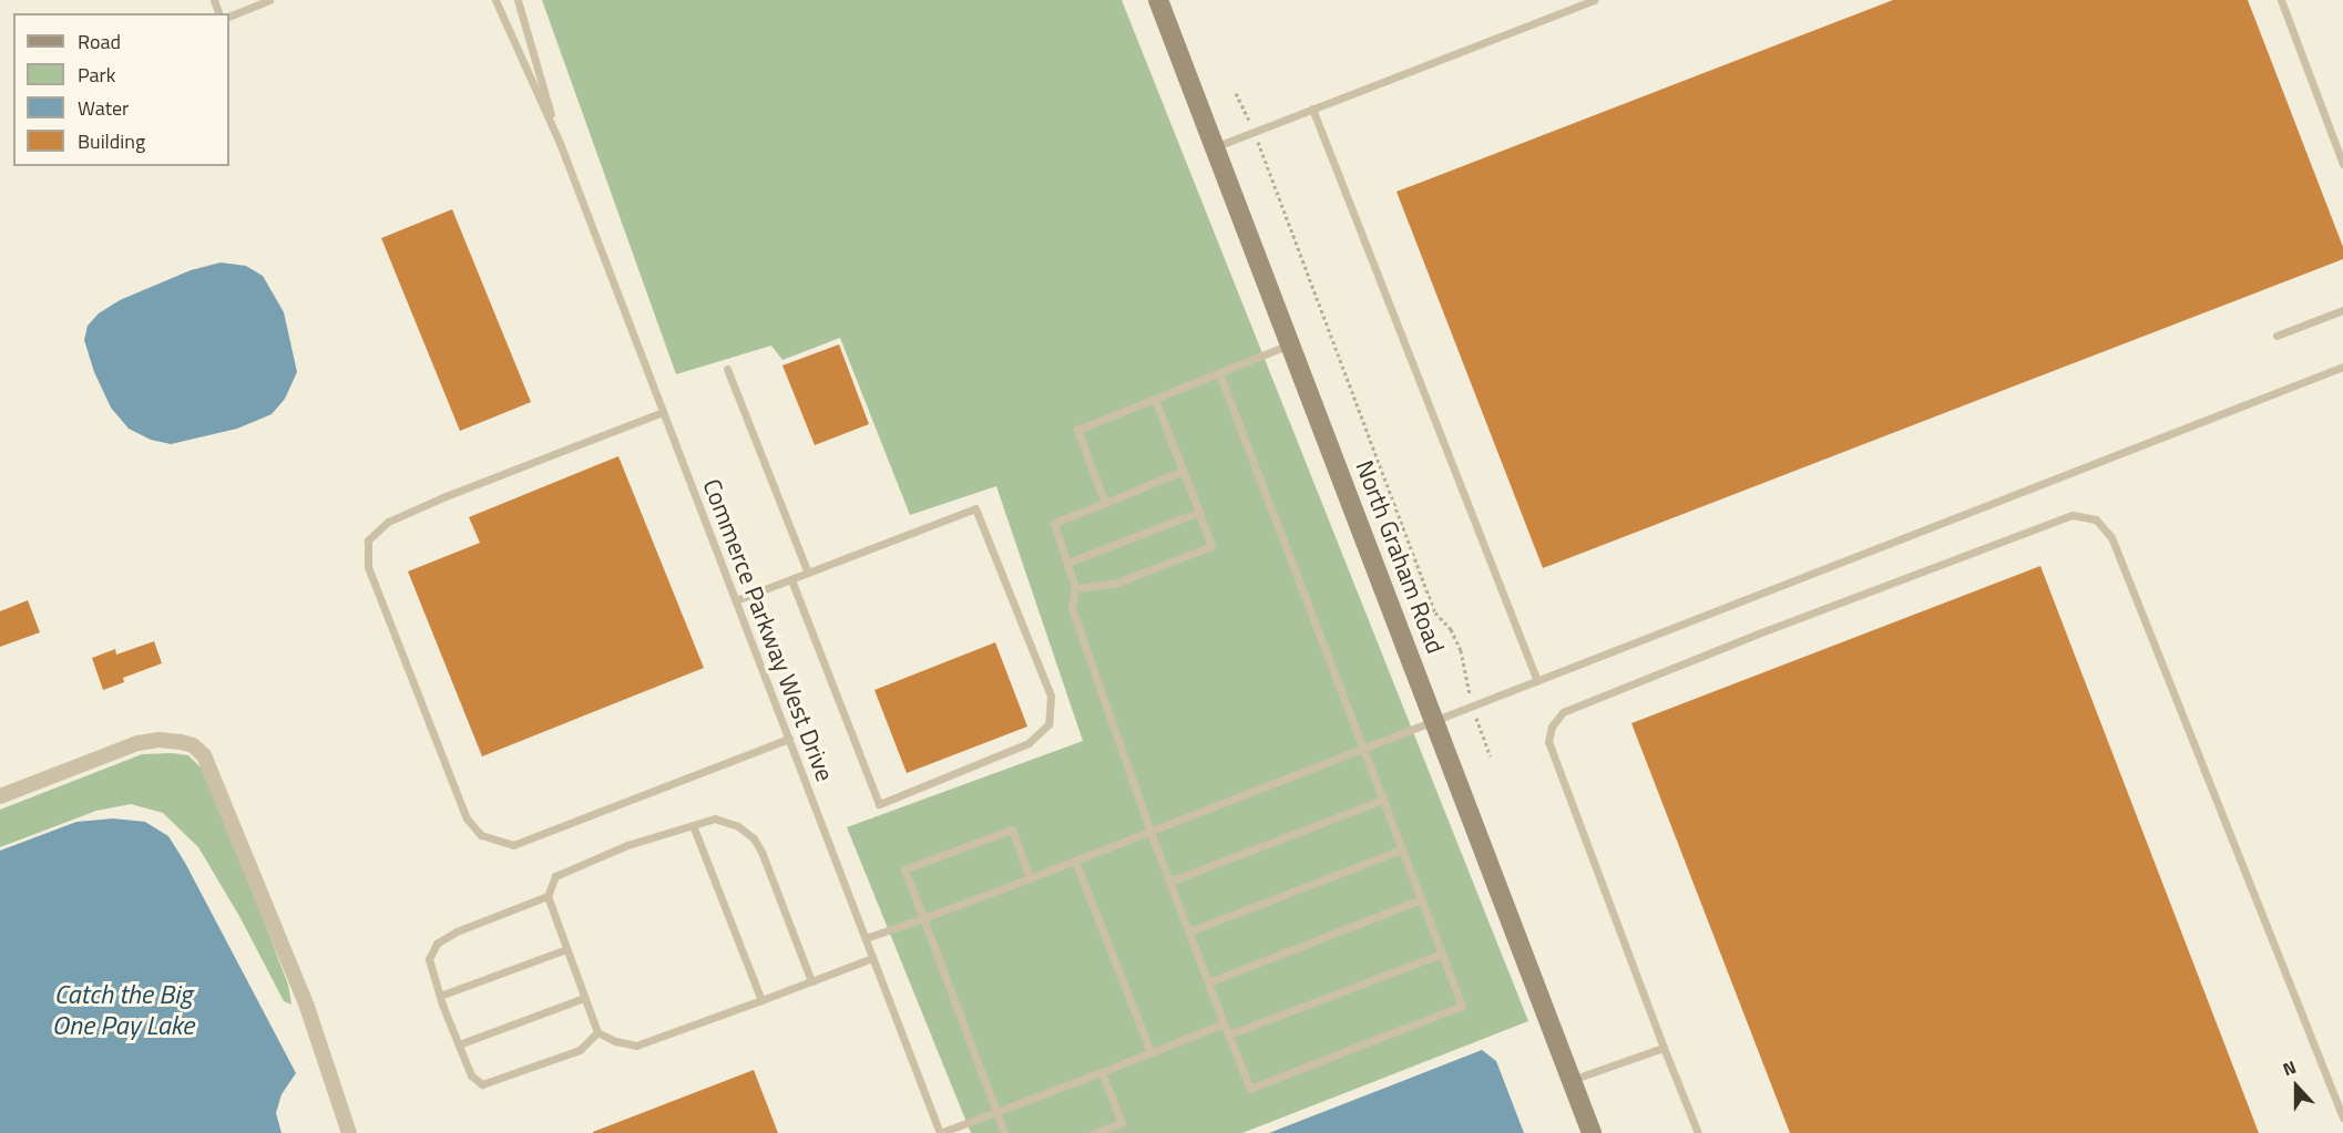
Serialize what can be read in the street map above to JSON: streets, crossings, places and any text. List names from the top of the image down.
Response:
{
  "streets": {
    "street": ["North Graham Road"],
    "lane": ["Commerce Parkway West Drive"]
  },
  "water": ["Catch the Big One Pay Lake"],
  "legend": [
    "Road",
    "Park",
    "Water",
    "Building"
  ],
  "north": "top"
}
